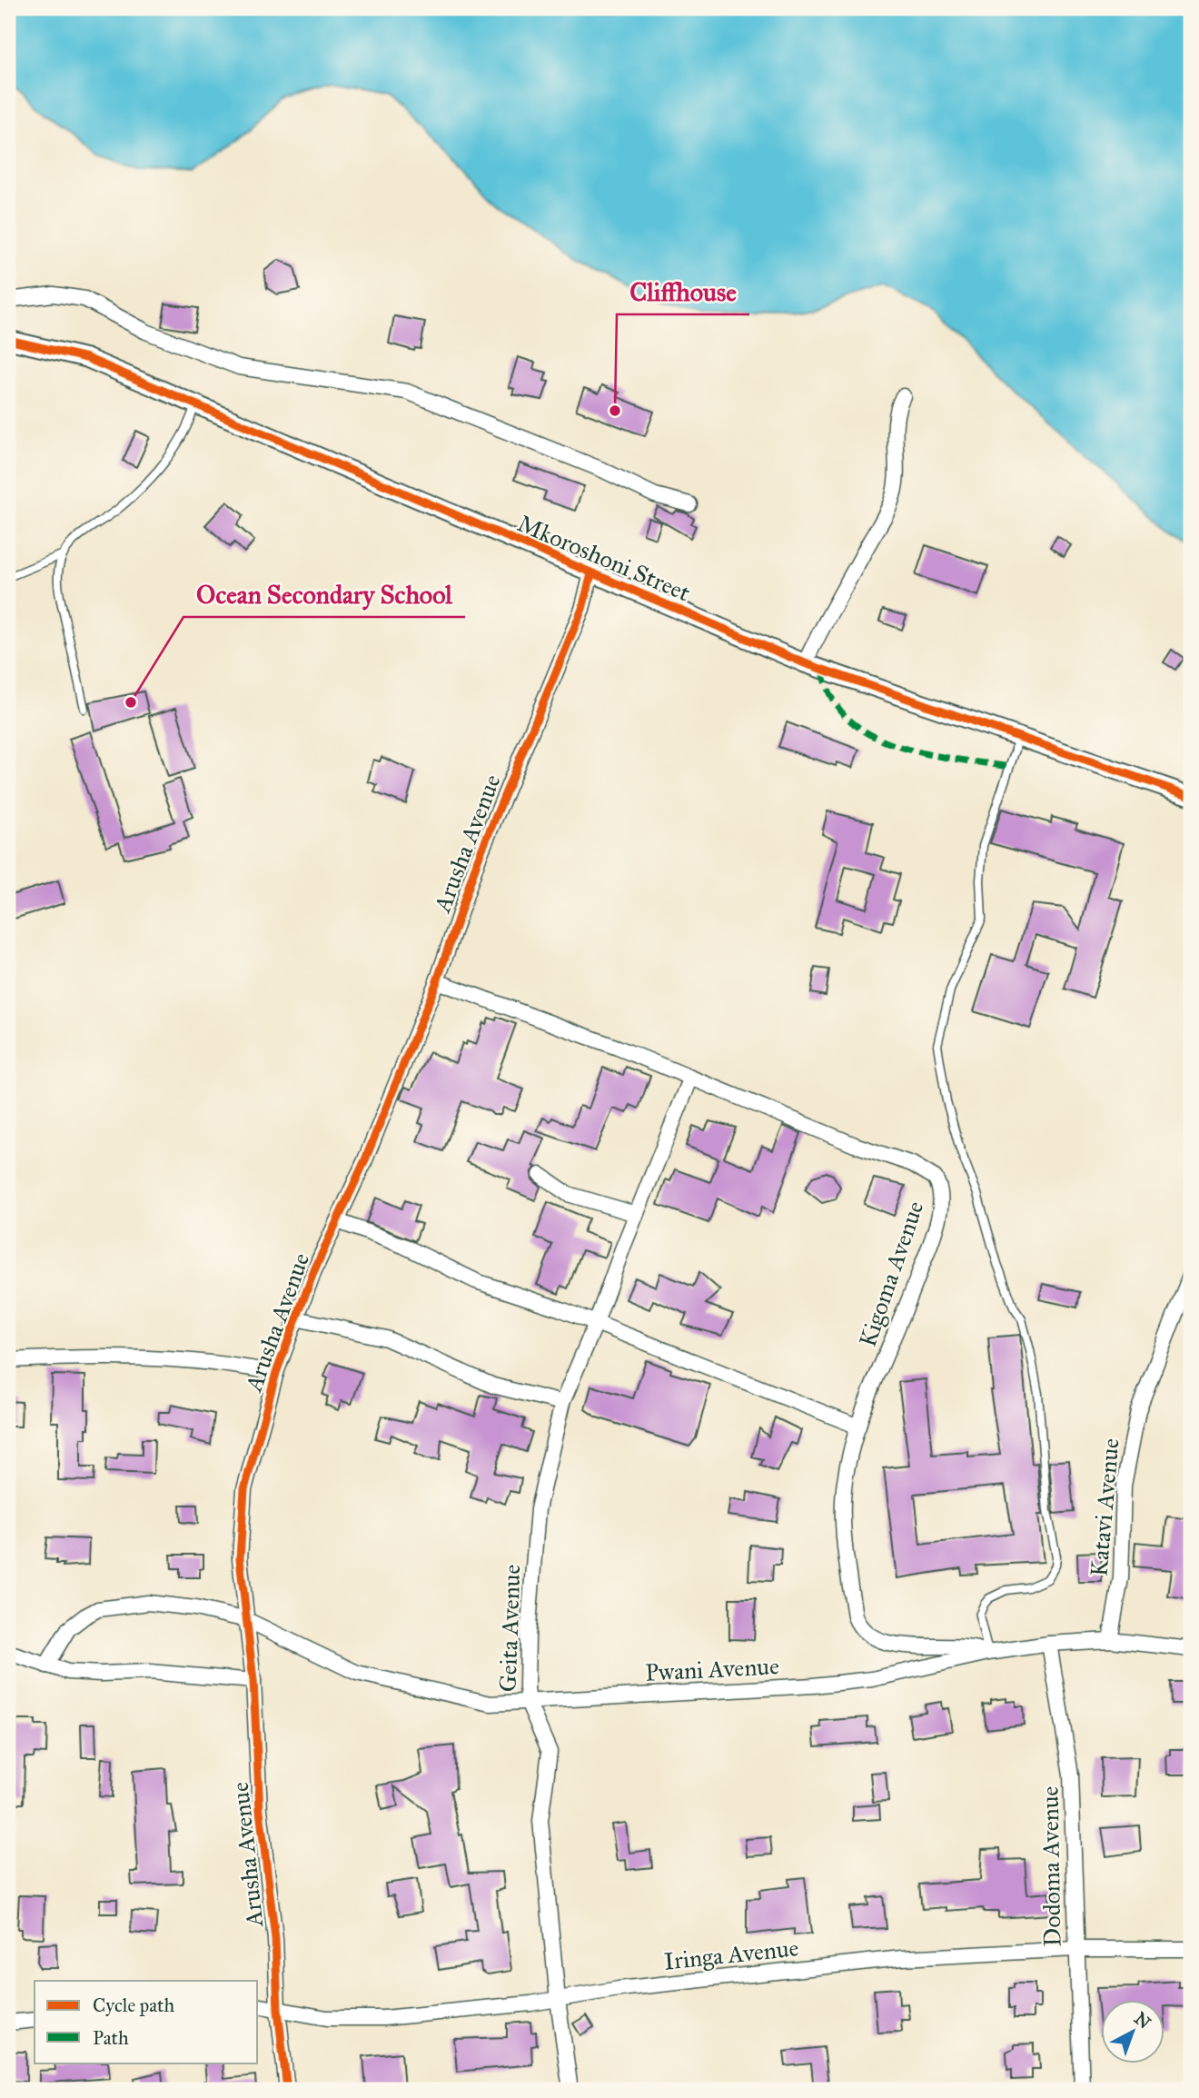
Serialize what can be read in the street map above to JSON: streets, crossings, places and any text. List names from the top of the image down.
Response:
{
  "streets": {
    "street": [
      "Mkoroshoni Street",
      "Arusha Avenue",
      "Kigoma Avenue",
      "Katavi Avenue",
      "Geita Avenue",
      "Pwani Avenue",
      "Dodoma Avenue",
      "Iringa Avenue"
    ]
  },
  "crossings": [
    ["Mkoroshoni Street", "Arusha Avenue"],
    ["Arusha Avenue", "Kigoma Avenue"],
    ["Arusha Avenue", "Pwani Avenue"],
    ["Arusha Avenue", "Iringa Avenue"],
    ["Kigoma Avenue", "Geita Avenue"],
    ["Kigoma Avenue", "Pwani Avenue"],
    ["Katavi Avenue", "Pwani Avenue"],
    ["Geita Avenue", "Pwani Avenue"],
    ["Geita Avenue", "Iringa Avenue"],
    ["Pwani Avenue", "Dodoma Avenue"],
    ["Dodoma Avenue", "Iringa Avenue"]
  ],
  "places": ["Cliffhouse", "Ocean Secondary School"],
  "legend": ["Cycle path", "Path"],
  "north": "top right"
}
